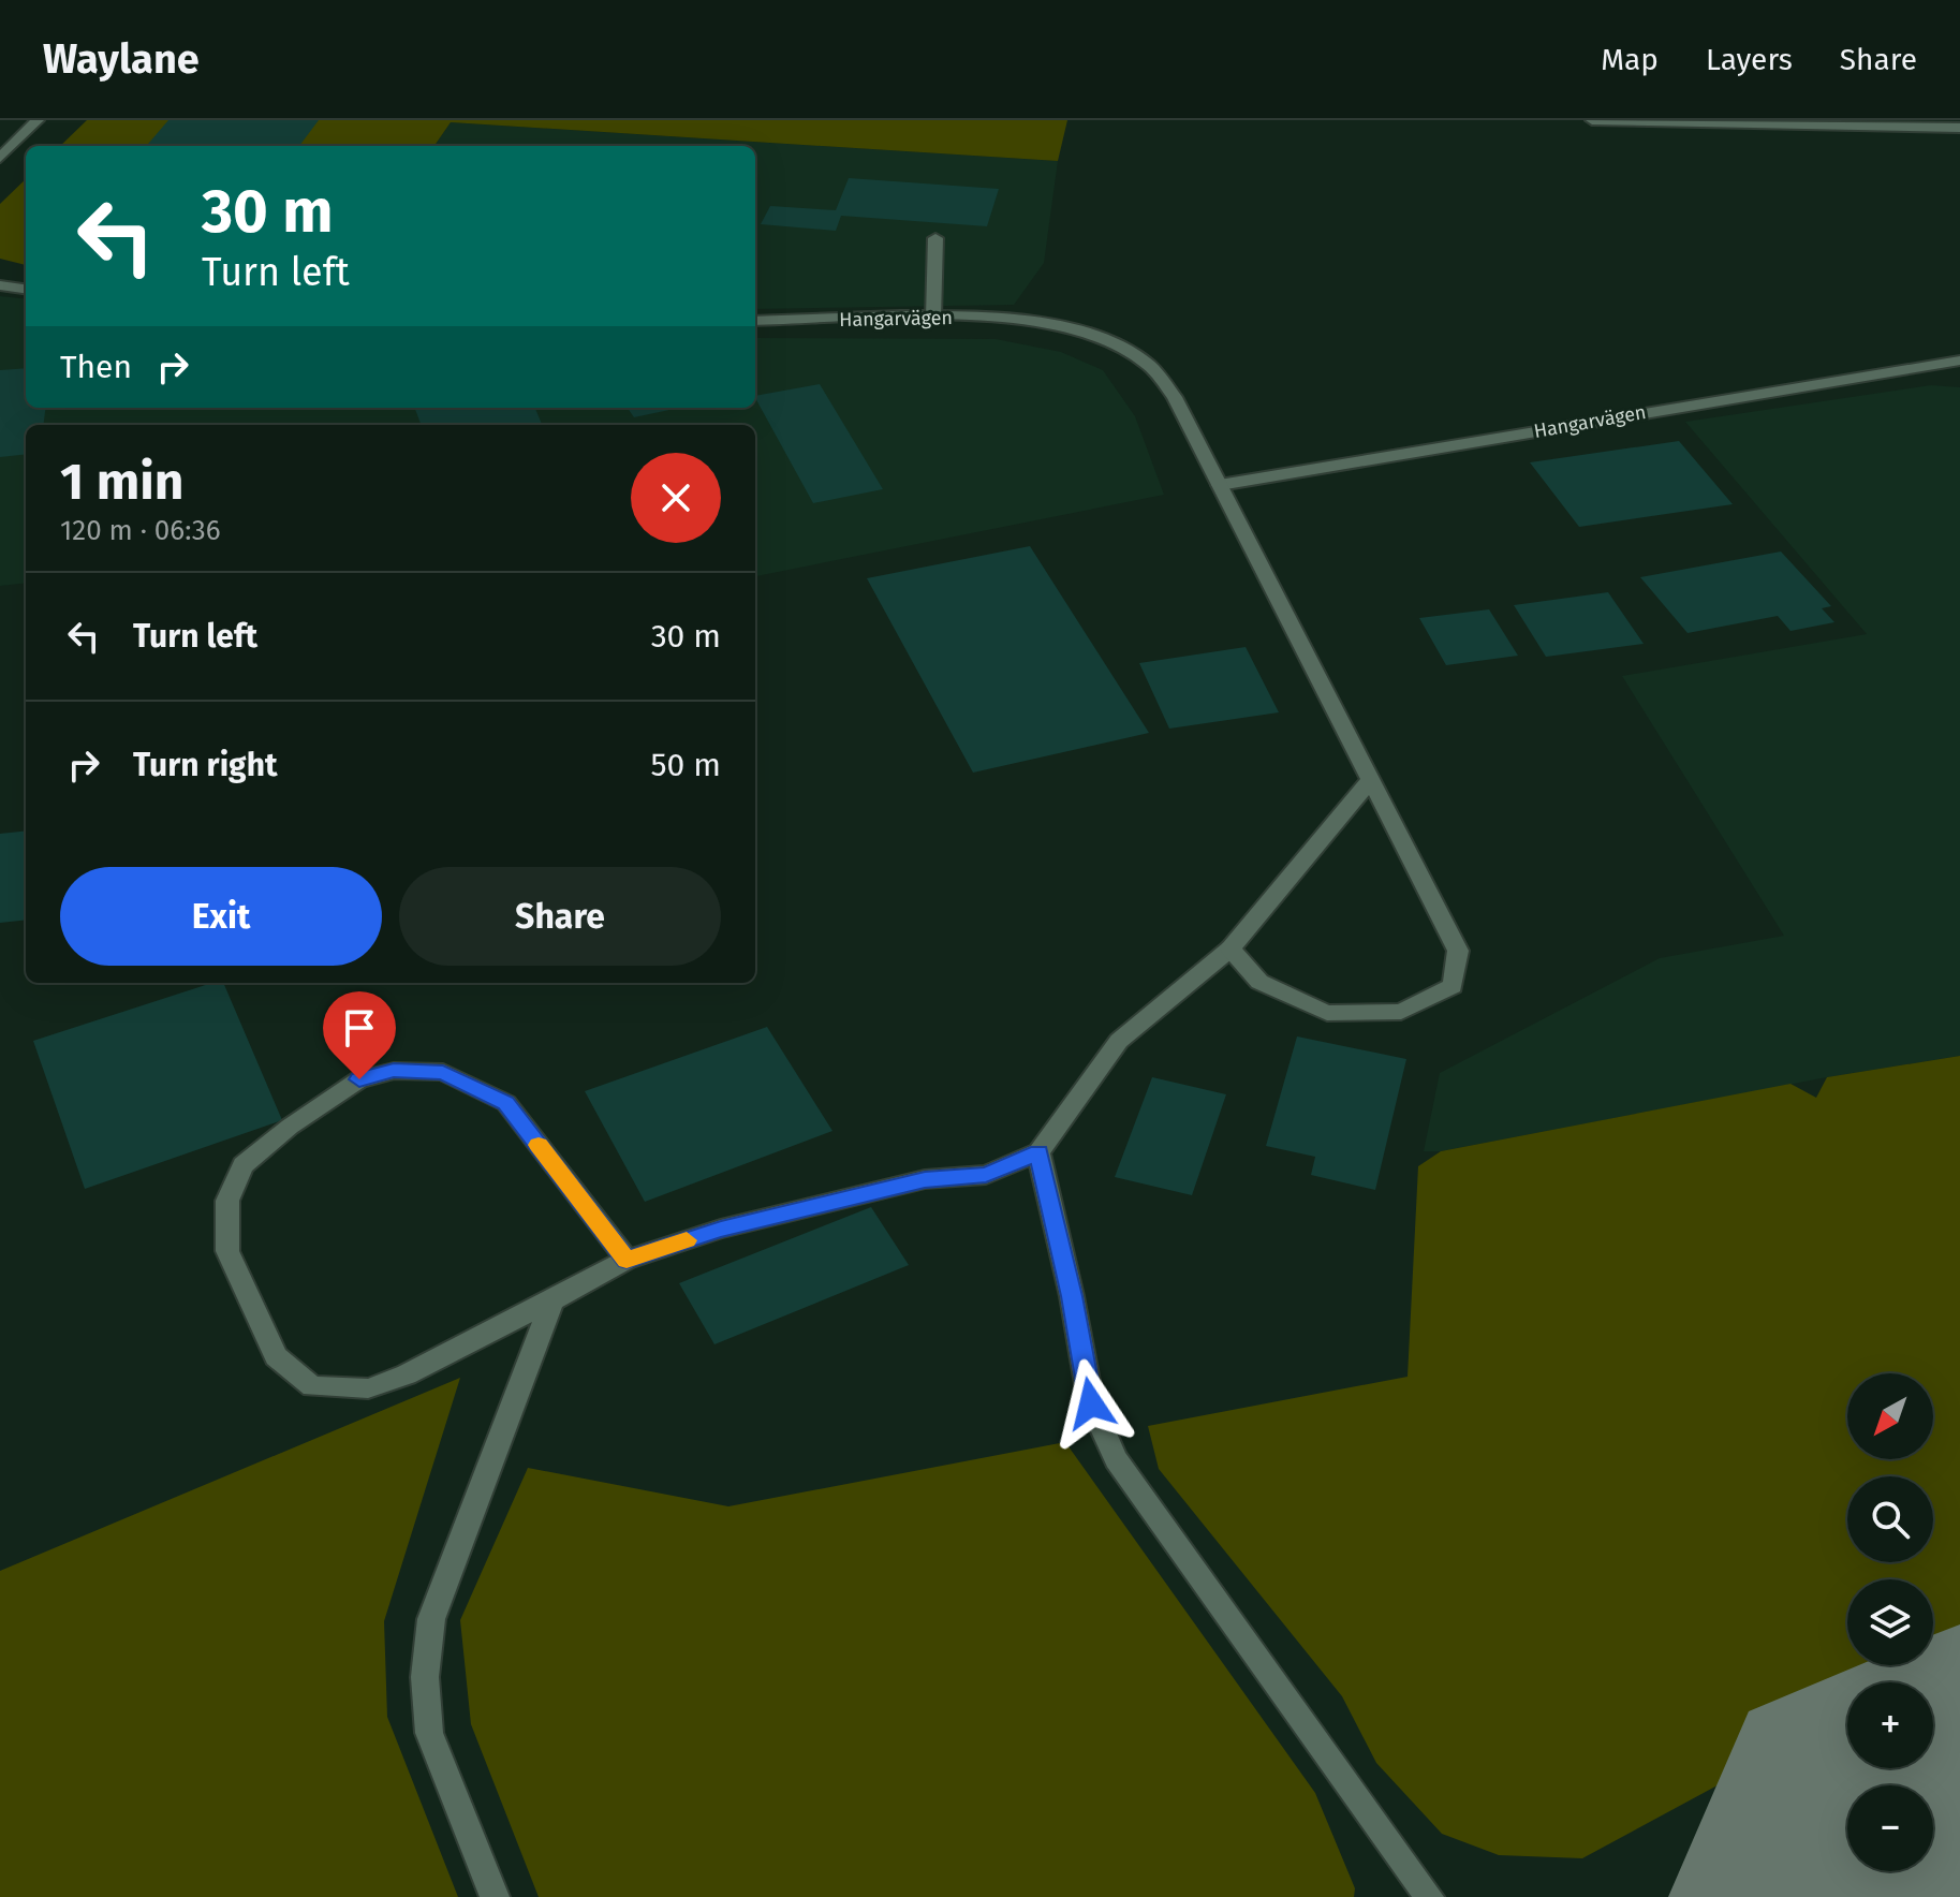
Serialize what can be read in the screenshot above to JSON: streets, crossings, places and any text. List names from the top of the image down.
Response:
{
  "streets": {
    "street": ["Hangarvägen"]
  },
  "north": "bottom left",
  "page": {
    "header": "Waylane",
    "nav": ["Map", "Layers", "Share"],
    "turn": ["30 m", "Turn left"],
    "then": "Then",
    "heading": ["1 min", "120 m · 06:36"],
    "list": [
      {
        "name": "Turn left",
        "value": "30 m"
      },
      {
        "name": "Turn right",
        "value": "50 m"
      }
    ],
    "buttons": ["Exit", "Share"],
    "map_buttons": ["+", "−"]
  }
}
